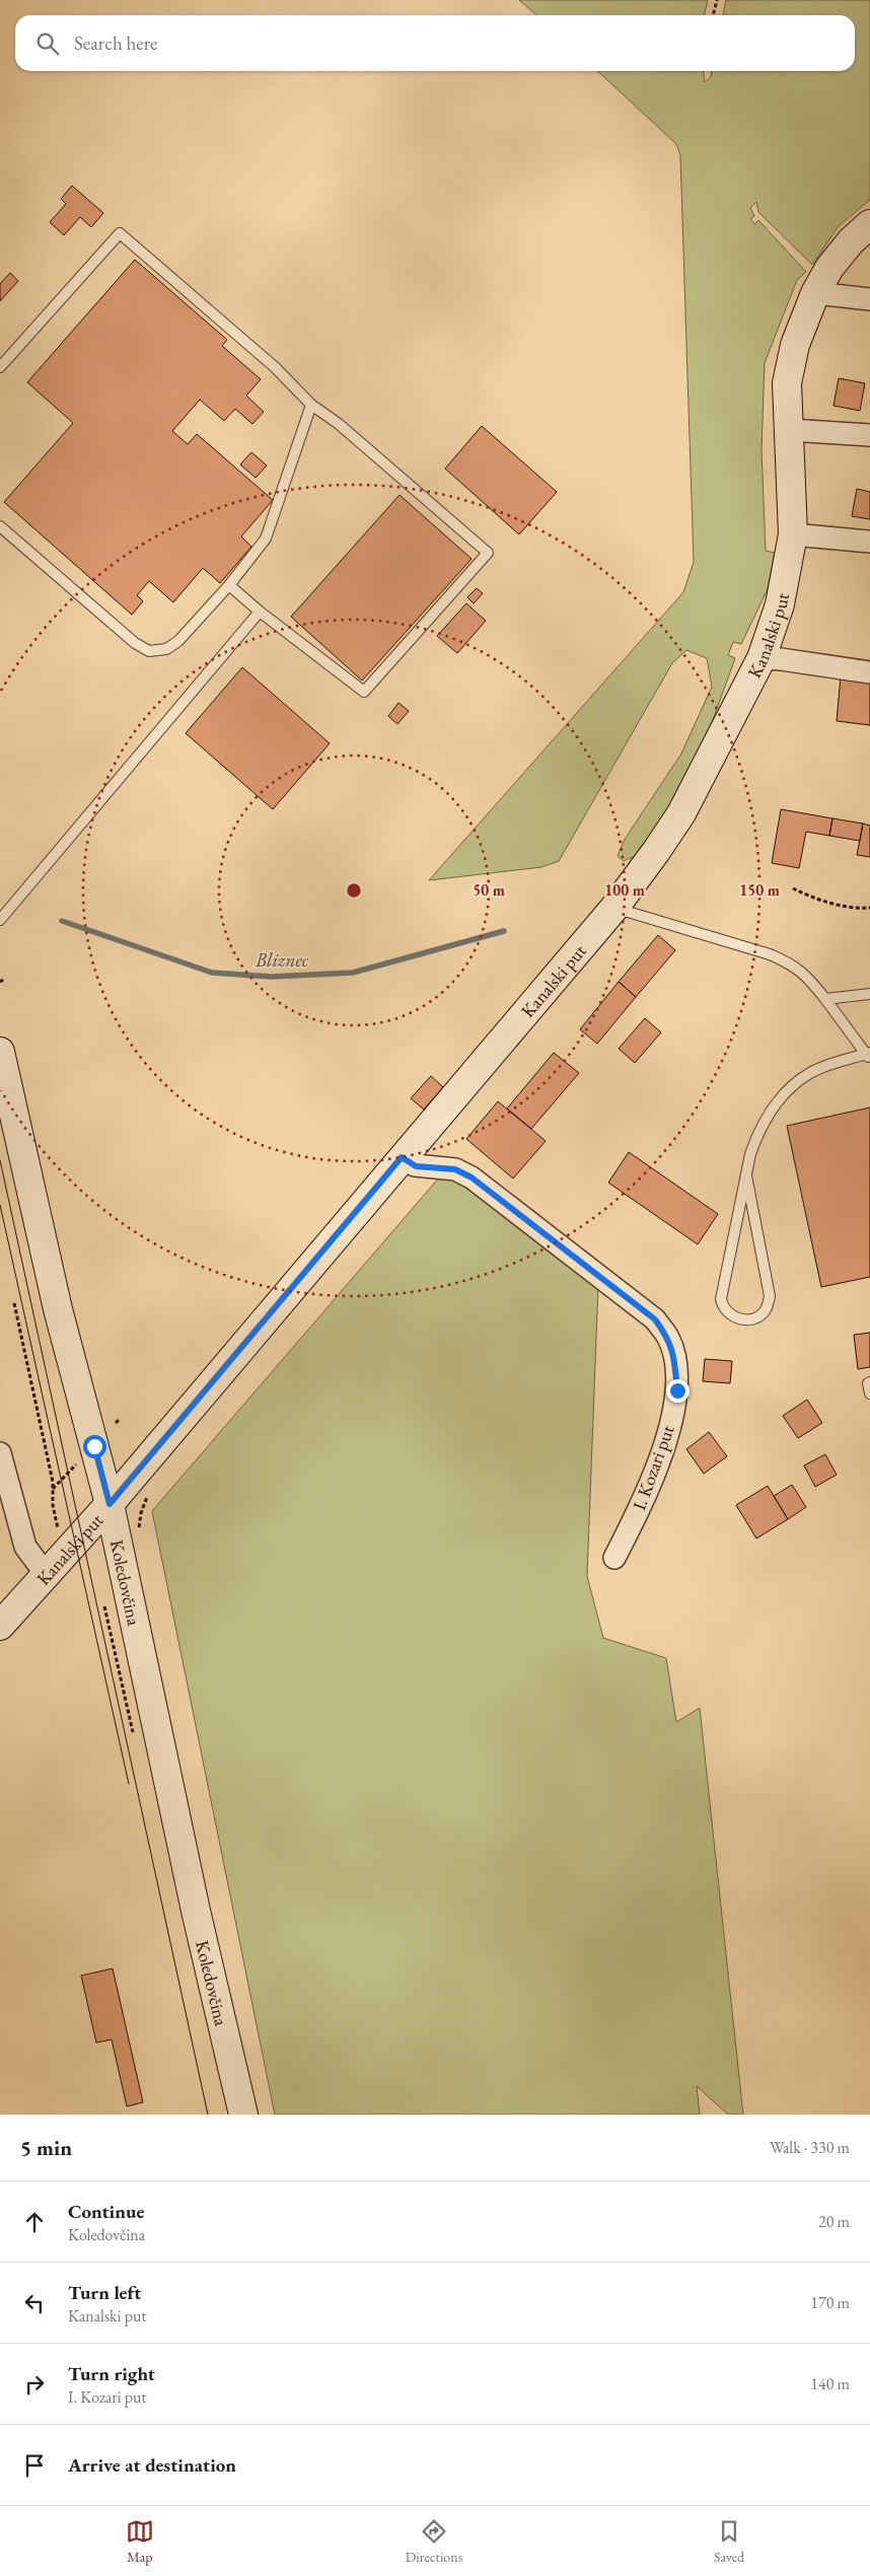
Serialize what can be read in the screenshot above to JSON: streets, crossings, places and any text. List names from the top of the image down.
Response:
{
  "streets": {
    "street": ["Kanalski put", "I. Kozari put", "Koledovčina"]
  },
  "crossings": [
    ["Kanalski put", "I. Kozari put"],
    ["Kanalski put", "Koledovčina"]
  ],
  "water": ["Bliznec"],
  "page": {
    "search": "Search here",
    "heading": ["5 min", "Walk · 330 m"],
    "list": [
      ["Continue", "Koledovčina", "20 m"],
      ["Turn left", "Kanalski put", "170 m"],
      ["Turn right", "I. Kozari put", "140 m"],
      "Arrive at destination"
    ],
    "nav": ["Map", "Directions", "Saved"]
  },
  "rings": ["50 m", "100 m", "150 m"]
}
